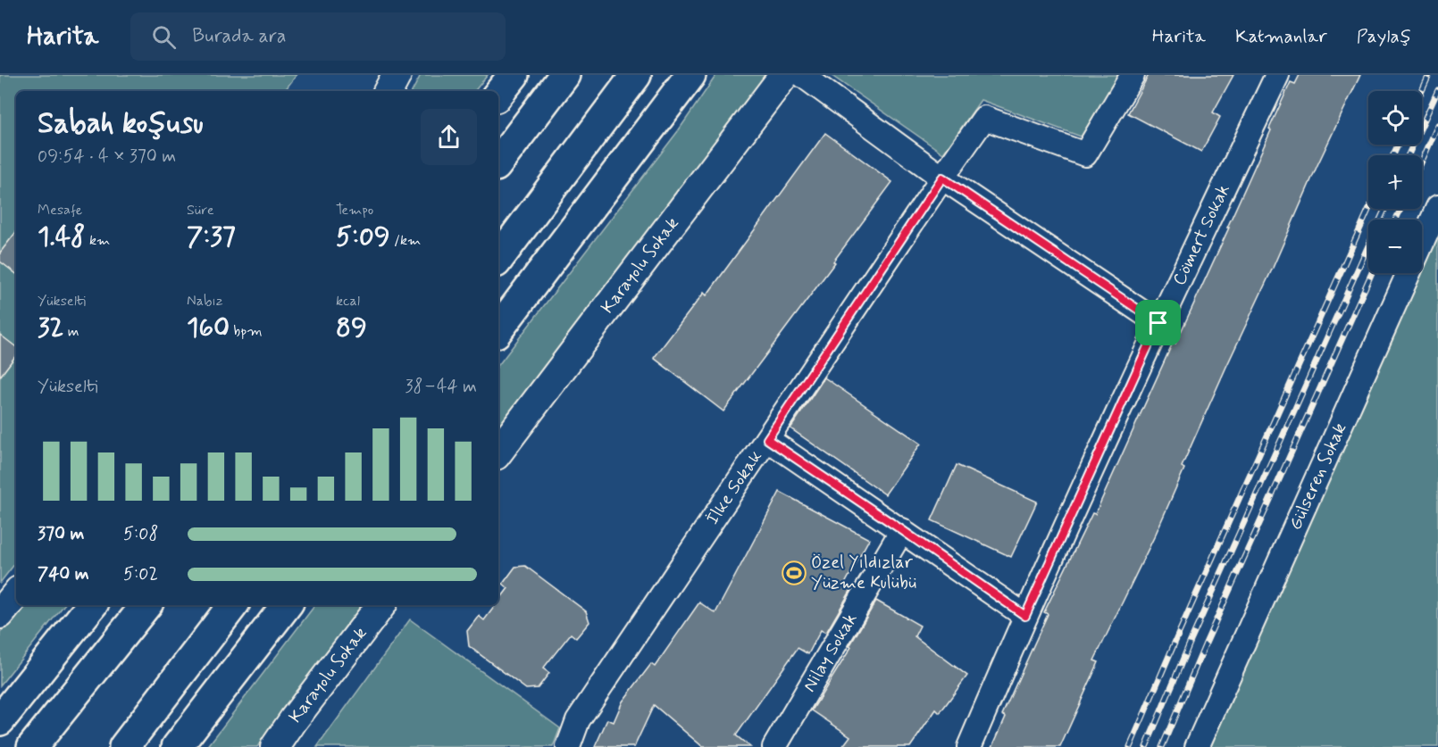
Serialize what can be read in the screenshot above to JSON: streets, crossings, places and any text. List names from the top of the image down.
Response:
{
  "streets": {
    "main road": ["Karayolu Sokak"],
    "street": [
      "Cömert Sokak",
      "Gülseren Sokak",
      "İlke Sokak",
      "Nilay Sokak"
    ]
  },
  "places": {
    "sports": ["Özel Yıldızlar Yüzme Kulübü"]
  },
  "page": {
    "header": "Harita",
    "search": "Burada ara",
    "nav": ["Harita", "Katmanlar", "Paylaş"],
    "map_buttons": ["+", "−"],
    "heading": ["Sabah koşusu", "09:54 · 4 × 370 m"],
    "stats": [
      ["Mesafe", "1.48 km"],
      ["Süre", "7:37"],
      ["Tempo", "5:09 /km"],
      ["Yükselti", "32 m"],
      ["Nabız", "160 bpm"],
      ["kcal", "89"]
    ],
    "chart": ["Yükselti", "38–44 m"],
    "list": [
      {
        "name": "370 m",
        "note": "5:08"
      },
      {
        "name": "740 m",
        "note": "5:02"
      }
    ]
  }
}
